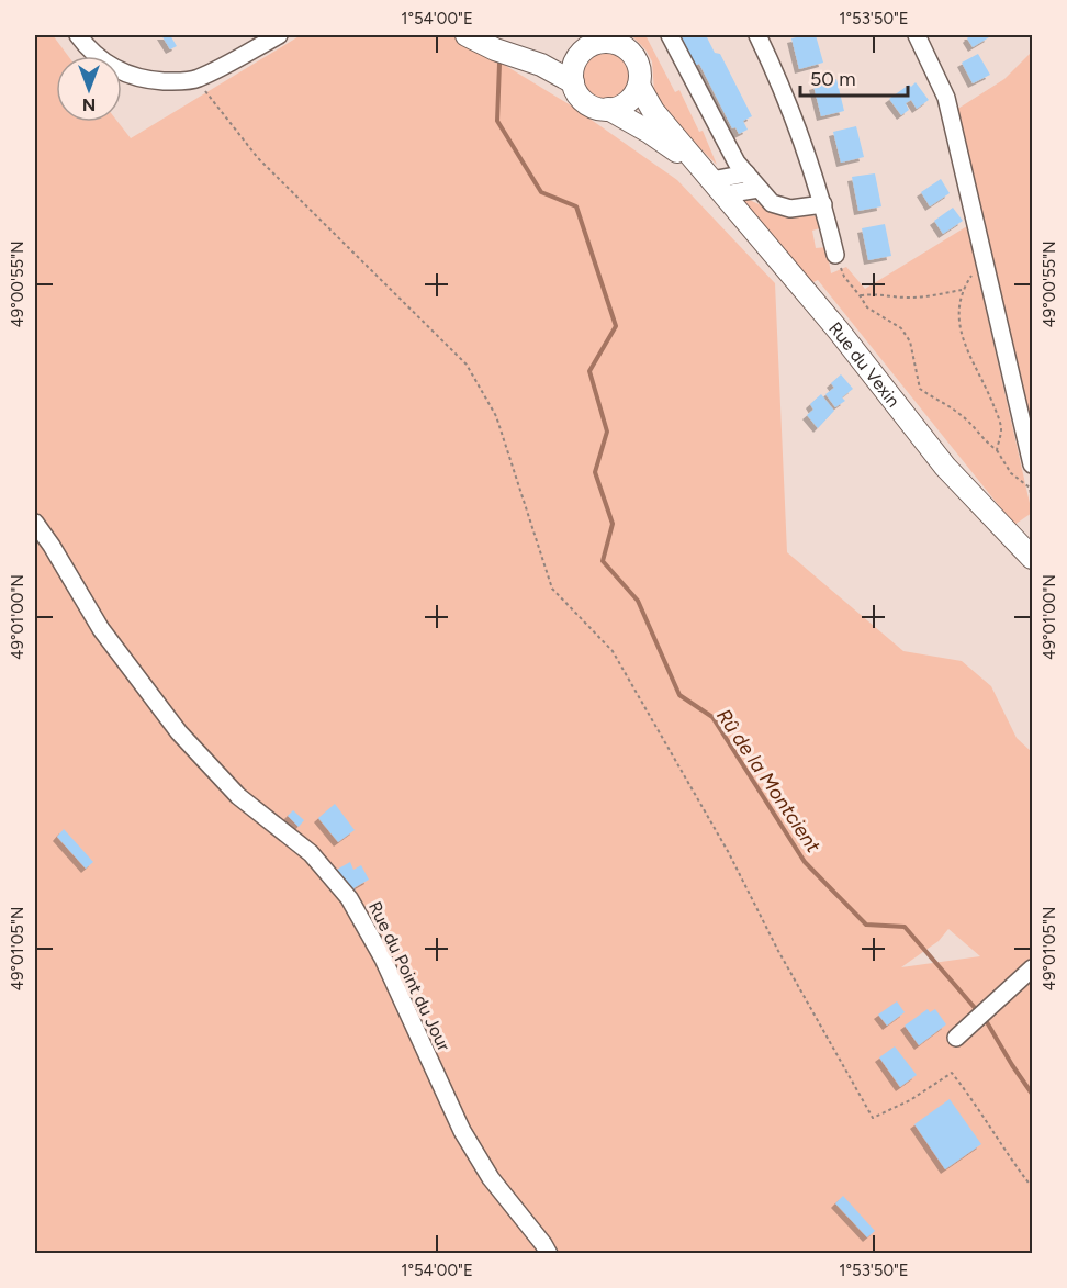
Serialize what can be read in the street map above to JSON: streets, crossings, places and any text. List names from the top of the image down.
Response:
{
  "streets": {
    "main road": ["Rue du Vexin"],
    "street": ["Rue du Point du Jour"]
  },
  "water": ["Rû de la Montcient"],
  "scale_bar": "50 m",
  "north": "bottom",
  "coordinates": [
    "1°54'00\"E",
    "1°53'50\"E",
    "49°00'55\"N",
    "49°01'00\"N",
    "49°01'05\"N"
  ]
}
